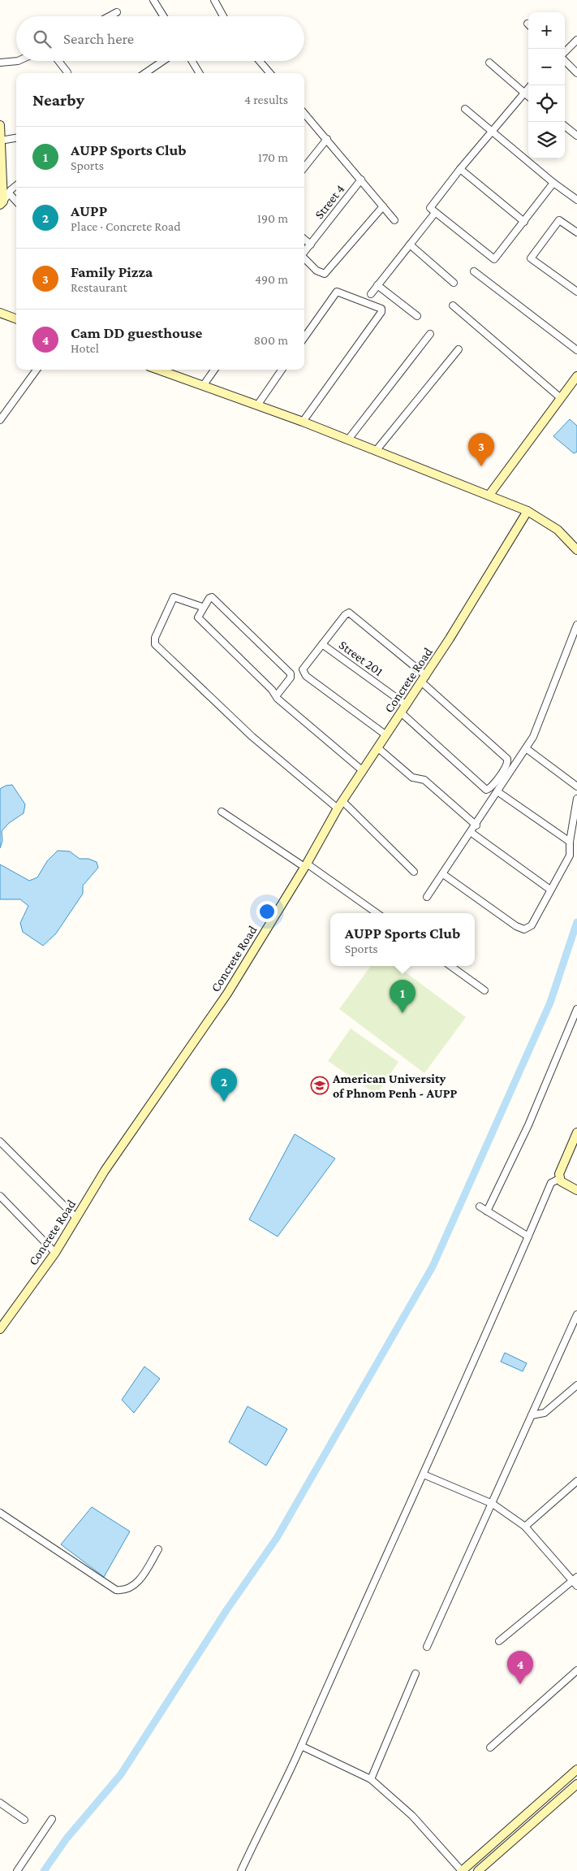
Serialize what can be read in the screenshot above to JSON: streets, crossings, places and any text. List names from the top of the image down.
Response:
{
  "streets": {
    "street": ["Street 4", "Street 201", "Concrete Road"]
  },
  "crossings": [
    ["Street 201", "Concrete Road"]
  ],
  "places": {
    "school or university": ["American University of Phnom Penh - AUPP"]
  },
  "page": {
    "map_buttons": ["+", "−"],
    "search": "Search here",
    "heading": ["Nearby", "4 results"],
    "list": [
      {
        "mark": "1",
        "name": "AUPP Sports Club",
        "note": "Sports",
        "value": "170 m"
      },
      {
        "mark": "2",
        "name": "AUPP",
        "note": "Place · Concrete Road",
        "value": "190 m"
      },
      {
        "mark": "3",
        "name": "Family Pizza",
        "note": "Restaurant",
        "value": "490 m"
      },
      {
        "mark": "4",
        "name": "Cam DD guesthouse",
        "note": "Hotel",
        "value": "800 m"
      }
    ],
    "pins": [
      "3",
      "1",
      "2",
      "4"
    ],
    "popup": ["AUPP Sports Club", "Sports"]
  }
}
